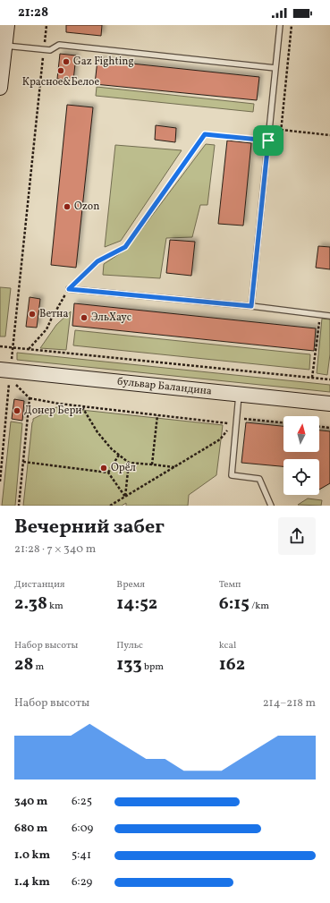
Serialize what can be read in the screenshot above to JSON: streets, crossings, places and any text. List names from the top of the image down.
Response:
{
  "streets": {
    "main road": ["бульвар Баландина"]
  },
  "places": [
    "Gaz Fighting",
    "Красное&Белое",
    "Ozon",
    "Ветна",
    "ЭльХаус",
    "Донер Бери",
    "Орёл"
  ],
  "north": "top",
  "page": {
    "status": "21:28",
    "heading": ["Вечерний забег", "21:28 · 7 × 340 m"],
    "stats": [
      ["Дистанция", "2.38 km"],
      ["Время", "14:52"],
      ["Темп", "6:15 /km"],
      ["Набор высоты", "28 m"],
      ["Пульс", "133 bpm"],
      ["kcal", "162"]
    ],
    "chart": ["Набор высоты", "214–218 m"],
    "list": [
      {
        "name": "340 m",
        "note": "6:25"
      },
      {
        "name": "680 m",
        "note": "6:09"
      },
      {
        "name": "1.0 km",
        "note": "5:41"
      },
      {
        "name": "1.4 km",
        "note": "6:29"
      }
    ]
  }
}
